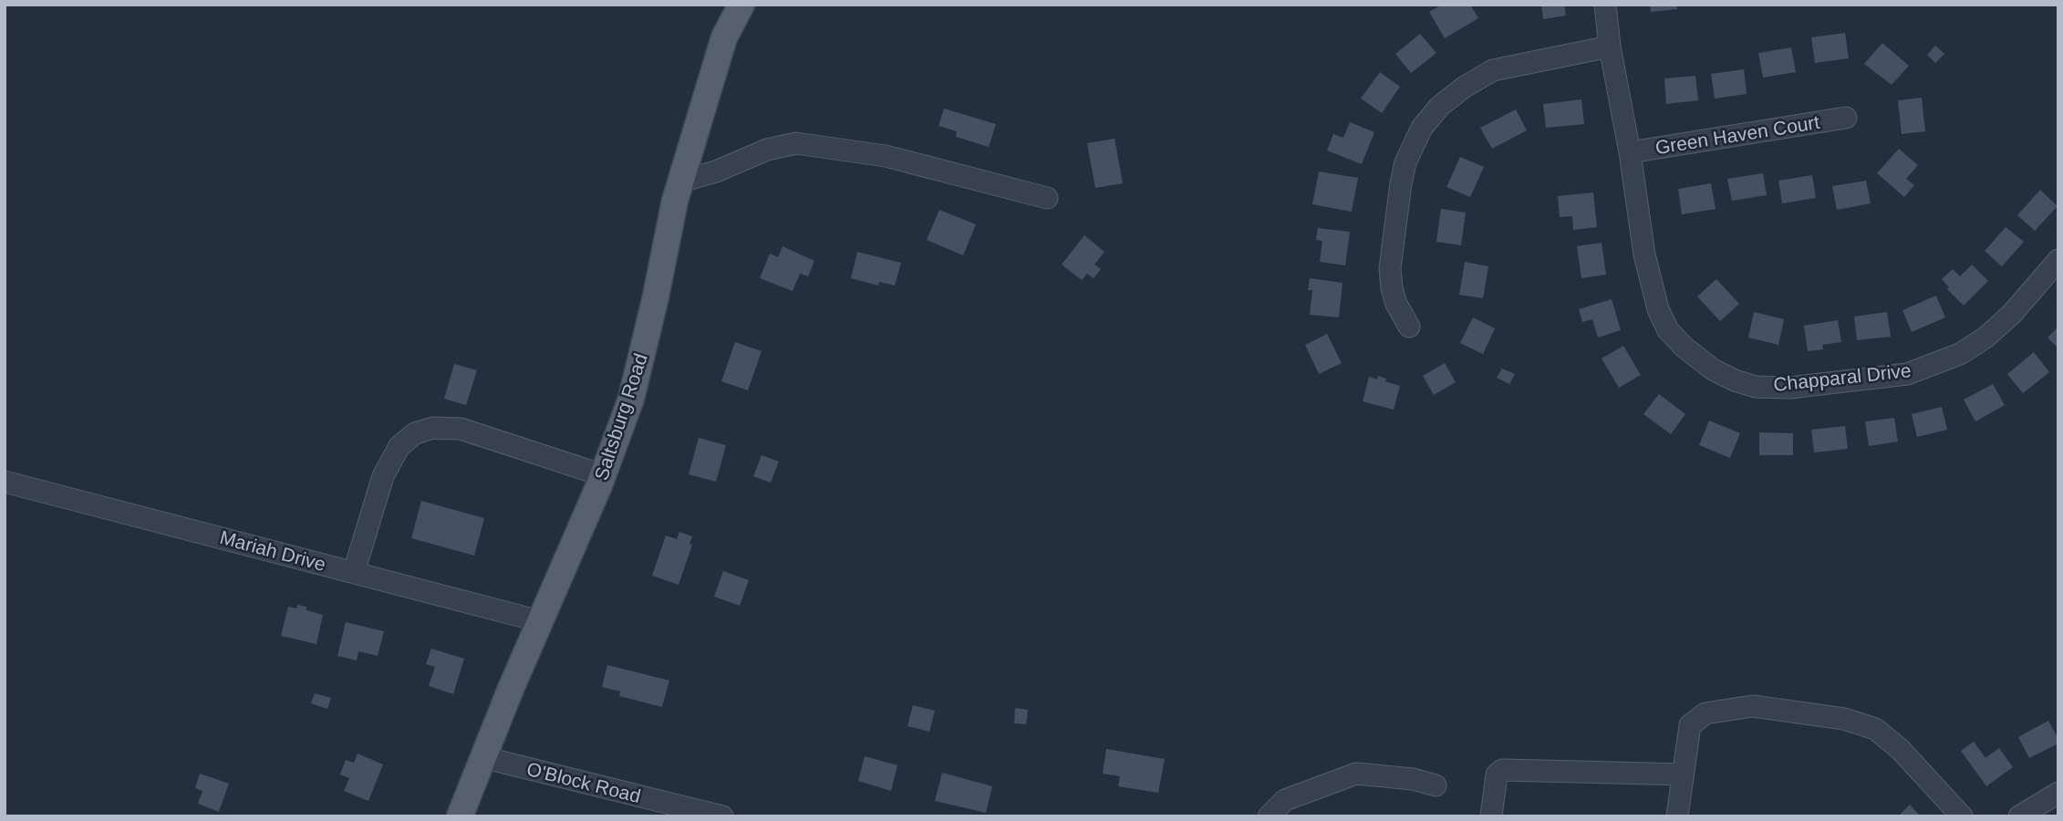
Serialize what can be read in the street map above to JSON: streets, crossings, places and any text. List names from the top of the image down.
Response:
{
  "streets": {
    "main road": ["Saltsburg Road"],
    "street": [
      "Green Haven Court",
      "Chapparal Drive",
      "Mariah Drive",
      "O'Block Road"
    ]
  },
  "crossings": [
    ["Green Haven Court", "Chapparal Drive"],
    ["Saltsburg Road", "Mariah Drive"],
    ["Saltsburg Road", "O'Block Road"]
  ]
}
